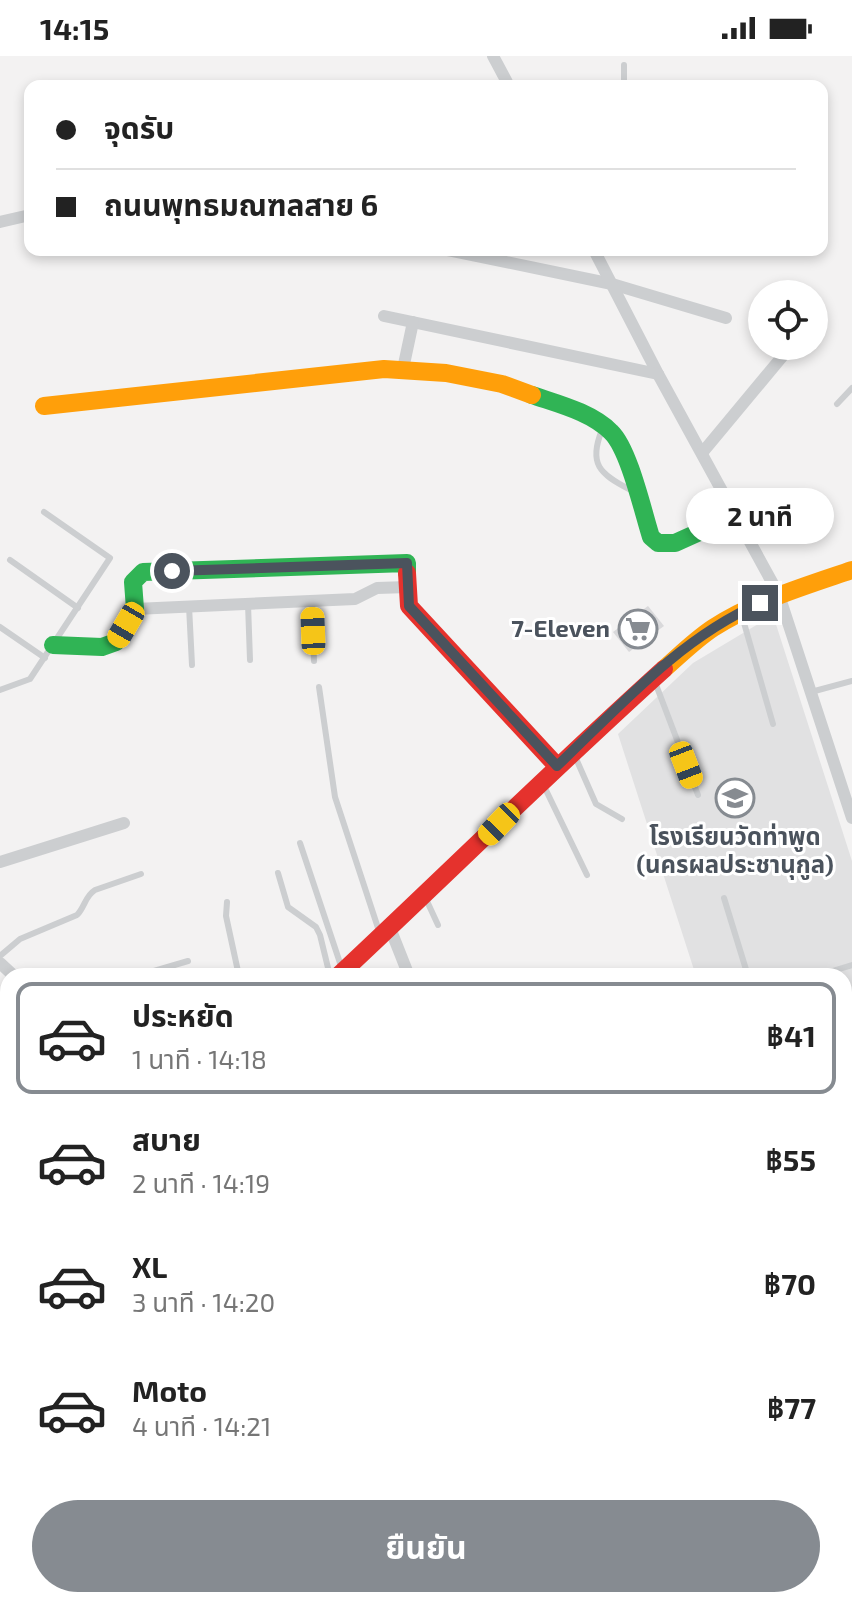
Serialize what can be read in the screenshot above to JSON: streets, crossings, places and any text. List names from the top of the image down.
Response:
{
  "places": {
    "supermarket": ["7-Eleven"],
    "school or university": ["โรงเรียนวัดท่าพูด (นครผลประชานุกูล)"]
  },
  "page": {
    "status": "14:15",
    "banner": ["จุดรับ", "ถนนพุทธมณฑลสาย 6"],
    "bubble": "2 นาที",
    "list": [
      {
        "name": "ประหยัด",
        "note": "1 นาที · 14:18",
        "value": "฿41"
      },
      {
        "name": "สบาย",
        "note": "2 นาที · 14:19",
        "value": "฿55"
      },
      {
        "name": "XL",
        "note": "3 นาที · 14:20",
        "value": "฿70"
      },
      {
        "name": "Moto",
        "note": "4 นาที · 14:21",
        "value": "฿77"
      }
    ],
    "buttons": "ยืนยัน"
  }
}
